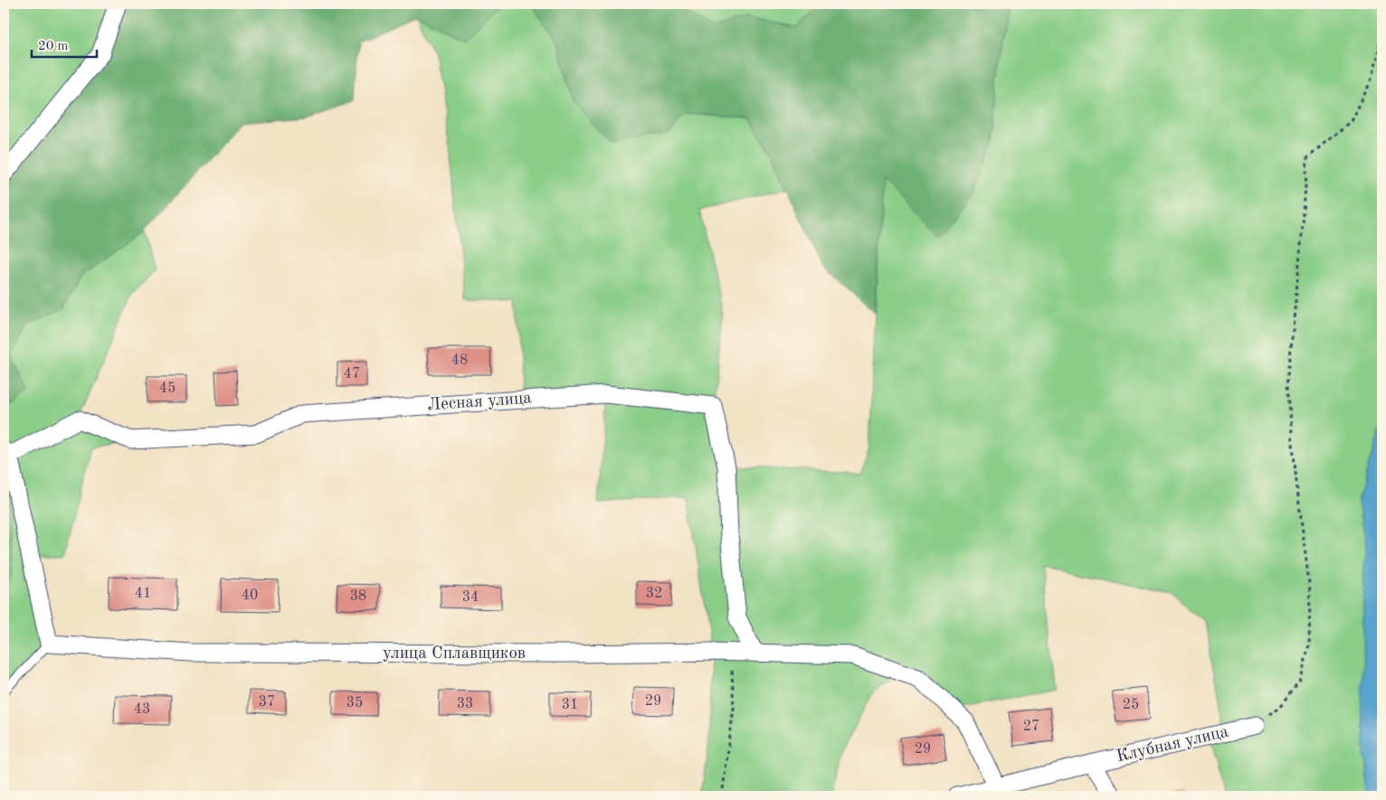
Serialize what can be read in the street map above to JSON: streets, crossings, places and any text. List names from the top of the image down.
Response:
{
  "streets": {
    "street": ["Лесная улица", "улица Сплавщиков", "Клубная улица"]
  },
  "crossings": [
    ["Лесная улица", "улица Сплавщиков"],
    ["улица Сплавщиков", "Клубная улица"]
  ],
  "house_numbers": [
    "48",
    "47",
    "45",
    "41",
    "32",
    "40",
    "38",
    "34",
    "29",
    "37",
    "35",
    "33",
    "31",
    "25",
    "43",
    "27",
    "29"
  ],
  "scale_bar": "20 m"
}
